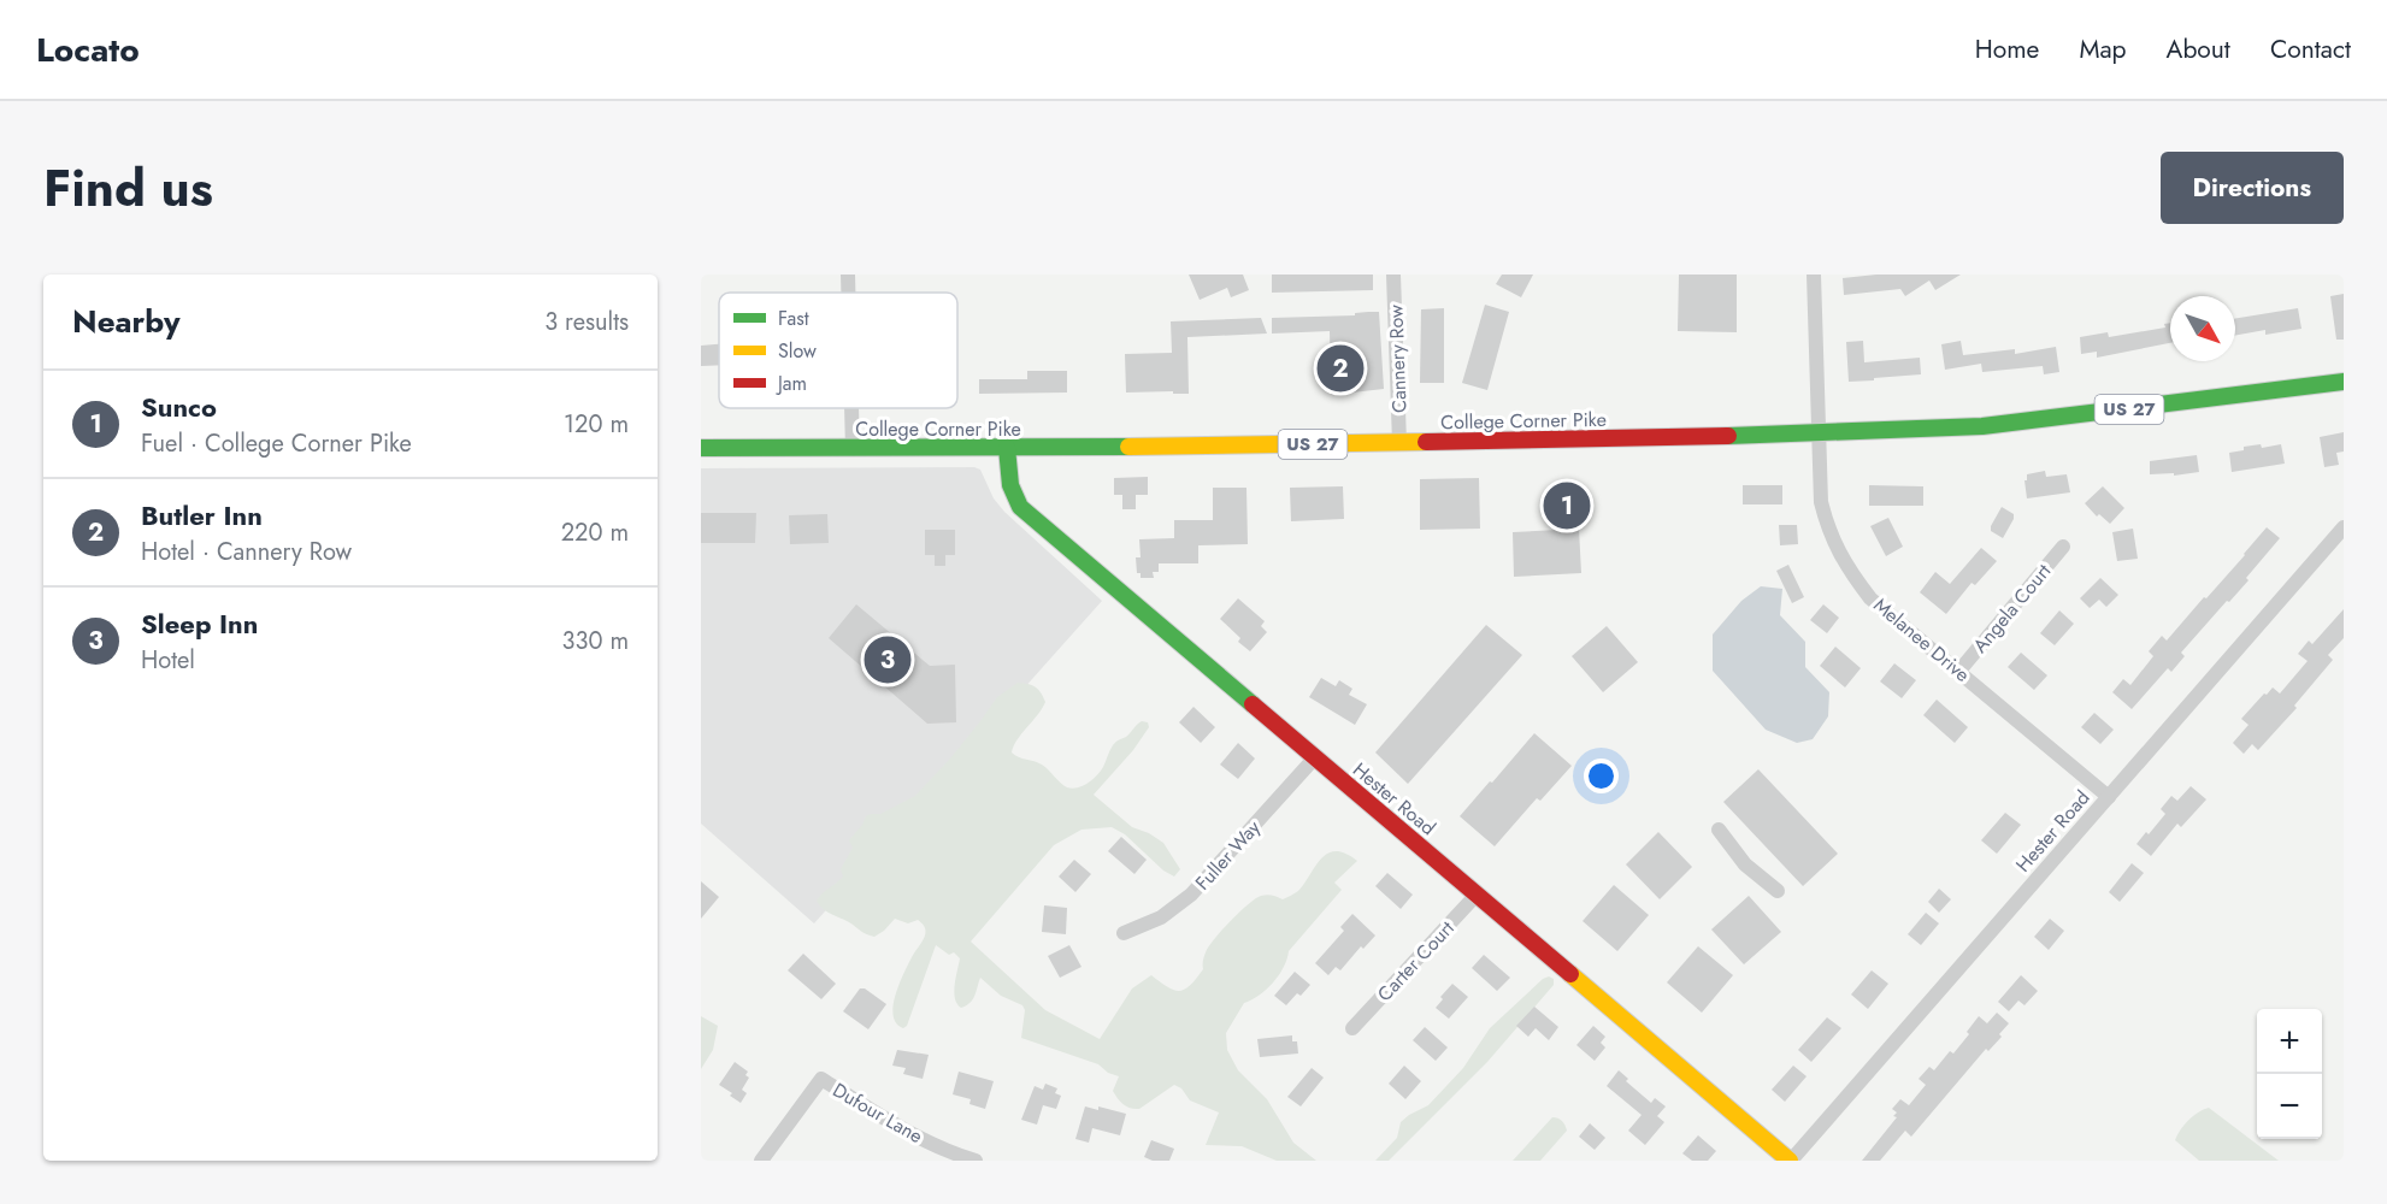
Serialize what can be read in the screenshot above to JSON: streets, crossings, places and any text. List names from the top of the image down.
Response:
{
  "streets": {
    "main road": ["US 27", "College Corner Pike", "Hester Road"],
    "street": [
      "Cannery Row",
      "Angela Court",
      "Melanee Drive",
      "Fuller Way",
      "Carter Court",
      "Dufour Lane"
    ]
  },
  "crossings": [
    ["Cannery Row", "College Corner Pike"],
    ["College Corner Pike", "Melanee Drive"],
    ["College Corner Pike", "Hester Road"],
    ["Angela Court", "Melanee Drive"],
    ["Melanee Drive", "Hester Road"],
    ["Hester Road", "Fuller Way"],
    ["Hester Road", "Carter Court"]
  ],
  "legend": ["Fast", "Slow", "Jam"],
  "north": "bottom right",
  "page": {
    "header": "Locato",
    "nav": [
      "Home",
      "Map",
      "About",
      "Contact"
    ],
    "title": "Find us",
    "buttons": "Directions",
    "heading": ["Nearby", "3 results"],
    "pins": ["2", "1", "3"],
    "list": [
      {
        "mark": "1",
        "name": "Sunco",
        "note": "Fuel · College Corner Pike",
        "value": "120 m"
      },
      {
        "mark": "2",
        "name": "Butler Inn",
        "note": "Hotel · Cannery Row",
        "value": "220 m"
      },
      {
        "mark": "3",
        "name": "Sleep Inn",
        "note": "Hotel",
        "value": "330 m"
      }
    ],
    "map_buttons": ["+", "−"]
  }
}
